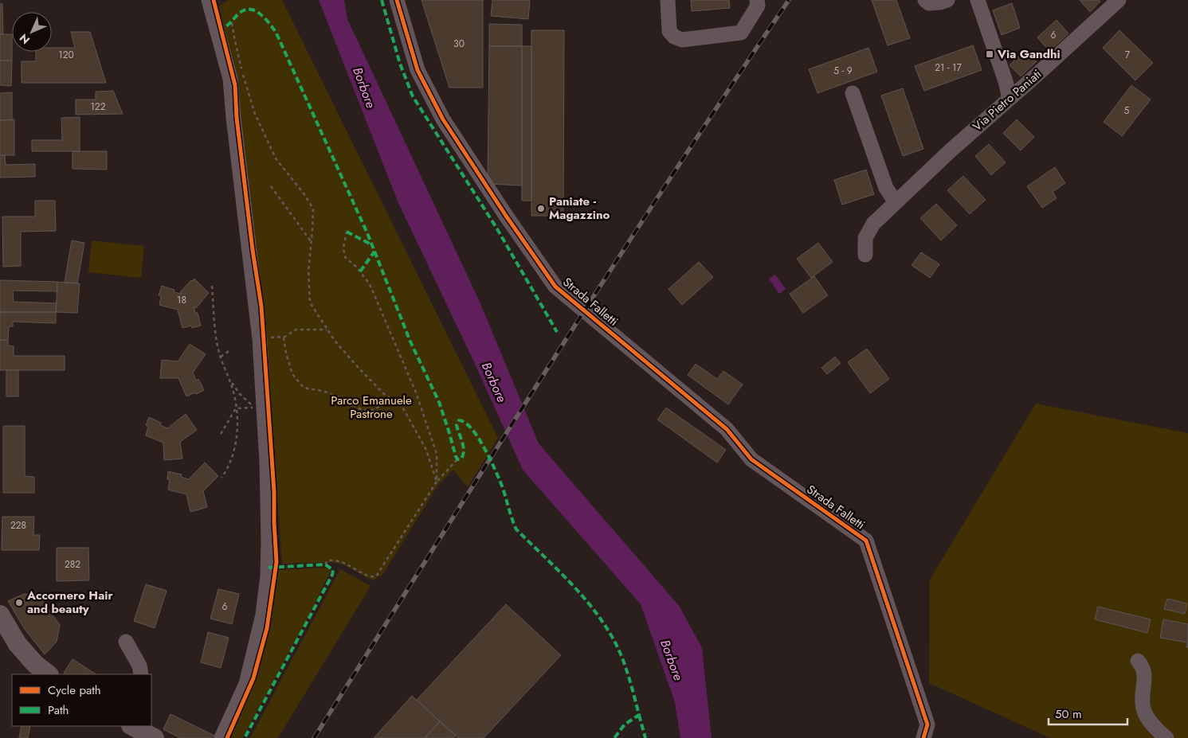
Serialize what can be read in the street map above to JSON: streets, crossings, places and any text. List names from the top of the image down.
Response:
{
  "streets": {
    "street": ["Via Pietro Paniati", "Strada Falletti"]
  },
  "water": ["Borbore"],
  "parks": ["Parco Emanuele Pastrone"],
  "places": {
    "transit": ["Via Gandhi"],
    "other": ["Paniate - Magazzino", "Accornero Hair and beauty"]
  },
  "house_numbers": [
    "6",
    "30",
    "120",
    "7",
    "21 - 17",
    "5 - 9",
    "122",
    "5",
    "18",
    "228",
    "282",
    "6"
  ],
  "legend": ["Cycle path", "Path"],
  "scale_bar": "50 m",
  "north": "bottom left"
}
